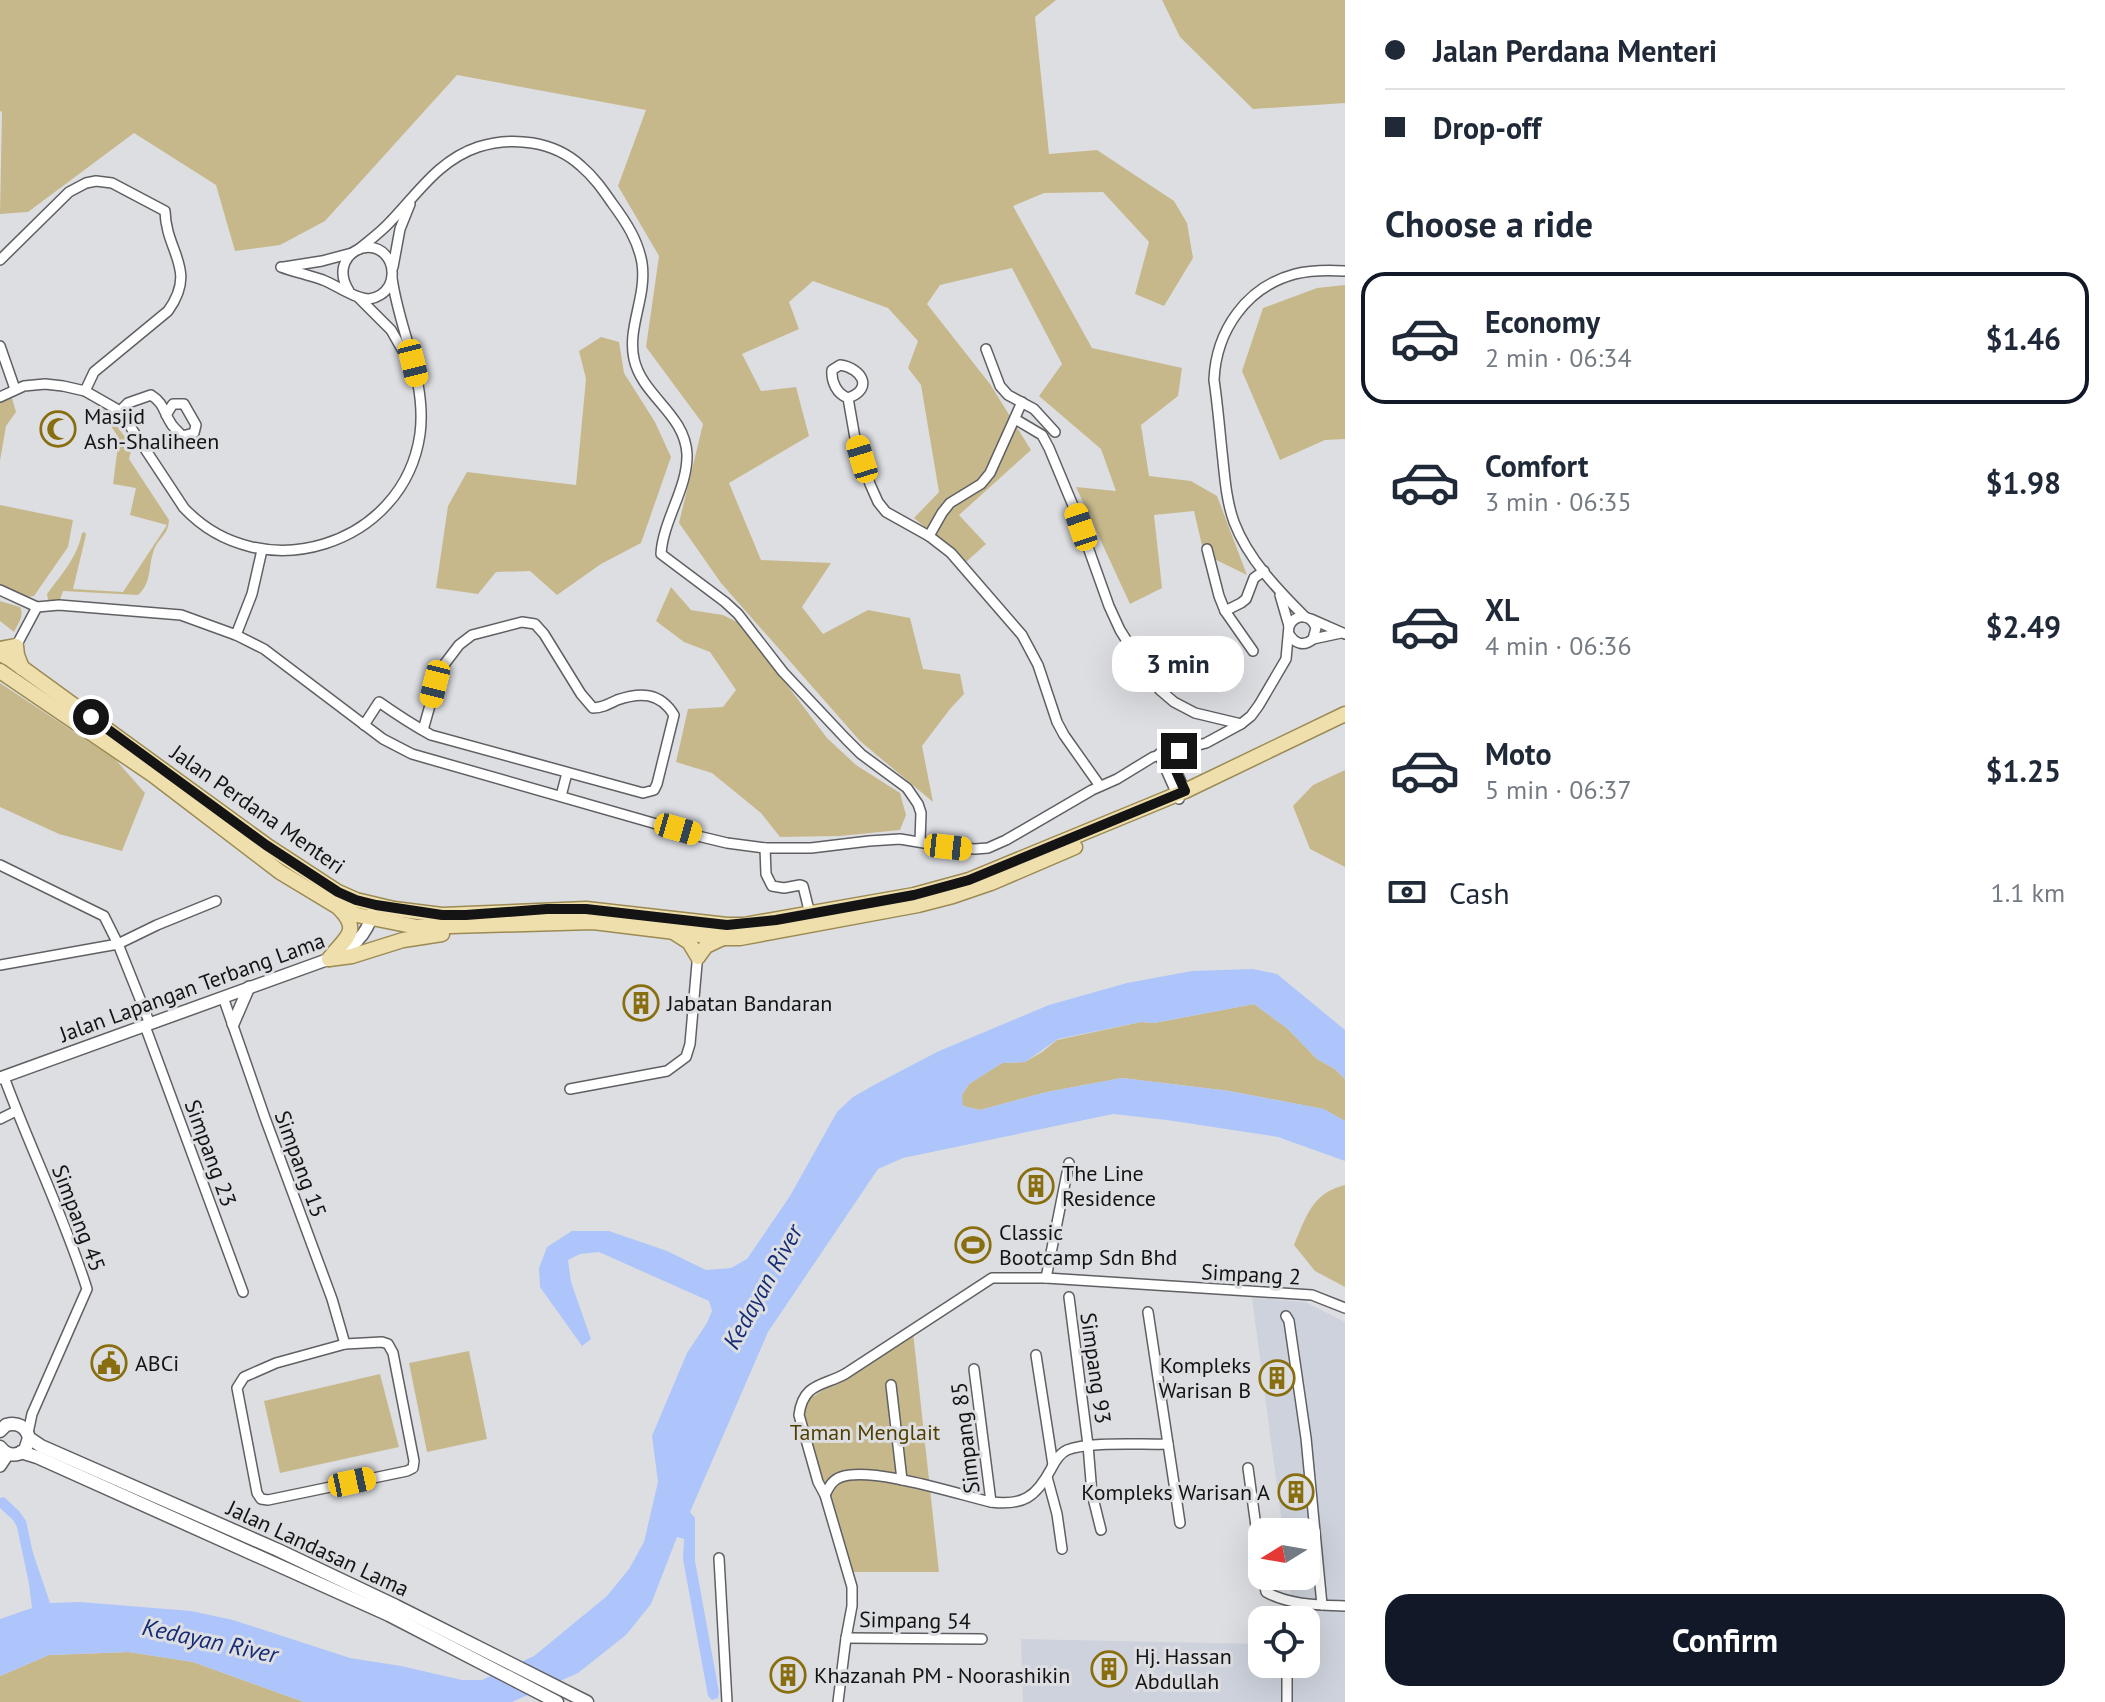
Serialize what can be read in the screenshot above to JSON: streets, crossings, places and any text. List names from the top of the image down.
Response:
{
  "streets": {
    "main road": ["Jalan Perdana Menteri", "Jalan Landasan Lama"],
    "street": [
      "Jalan Lapangan Terbang Lama",
      "Simpang 23",
      "Simpang 15",
      "Simpang 45",
      "Simpang 2",
      "Simpang 93",
      "Simpang 85",
      "Simpang 54"
    ]
  },
  "crossings": [
    ["Jalan Perdana Menteri", "Jalan Lapangan Terbang Lama"],
    ["Jalan Lapangan Terbang Lama", "Simpang 23"],
    ["Jalan Lapangan Terbang Lama", "Simpang 15"],
    ["Jalan Lapangan Terbang Lama", "Simpang 45"],
    ["Simpang 45", "Jalan Landasan Lama"]
  ],
  "water": ["Kedayan River"],
  "parks": ["Taman Menglait"],
  "places": {
    "mosque": ["Masjid Ash-Shaliheen"],
    "building": [
      "Jabatan Bandaran",
      "The Line Residence",
      "Kompleks Warisan B",
      "Kompleks Warisan A",
      "Hj. Hassan Abdullah",
      "Khazanah PM - Noorashikin"
    ],
    "sports": ["Classic Bootcamp Sdn Bhd"],
    "public building": ["ABCi"]
  },
  "north": "left",
  "page": {
    "banner": ["Jalan Perdana Menteri", "Drop-off"],
    "heading": "Choose a ride",
    "list": [
      {
        "name": "Economy",
        "note": "2 min · 06:34",
        "value": "$1.46"
      },
      {
        "name": "Comfort",
        "note": "3 min · 06:35",
        "value": "$1.98"
      },
      {
        "name": "XL",
        "note": "4 min · 06:36",
        "value": "$2.49"
      },
      {
        "name": "Moto",
        "note": "5 min · 06:37",
        "value": "$1.25"
      }
    ],
    "bubble": "3 min",
    "pay": ["Cash", "1.1 km"],
    "buttons": "Confirm"
  }
}
